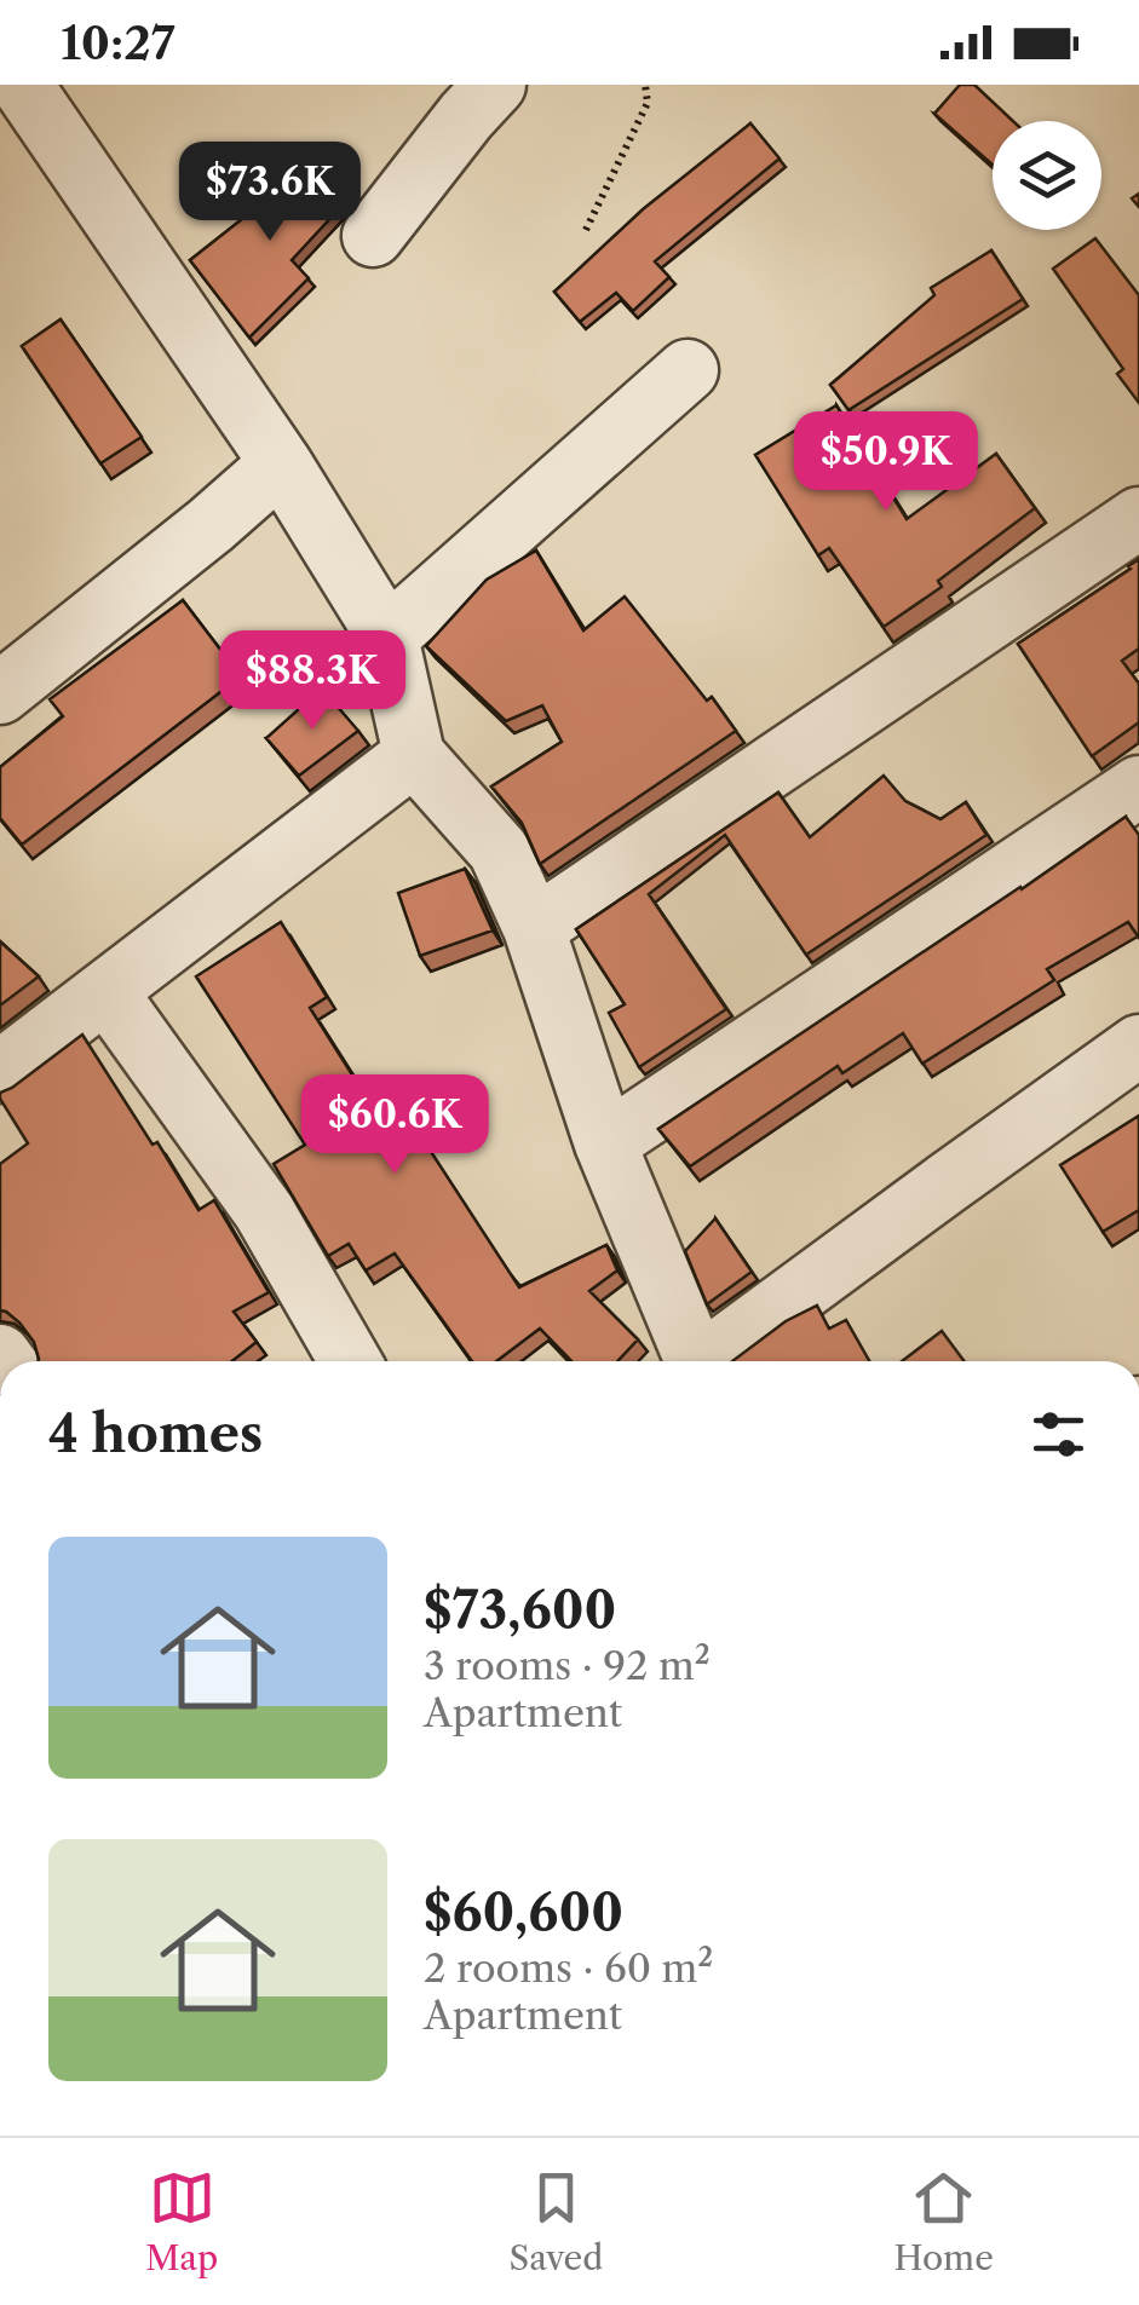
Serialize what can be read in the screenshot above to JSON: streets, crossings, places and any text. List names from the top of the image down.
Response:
{
  "page": {
    "status": "10:27",
    "price": [
      "$73.6K",
      "$50.9K",
      "$88.3K",
      "$60.6K"
    ],
    "heading": "4 homes",
    "list": [
      {
        "name": "$73,600",
        "note": "3 rooms · 92 m² · Apartment"
      },
      {
        "name": "$60,600",
        "note": "2 rooms · 60 m² · Apartment"
      }
    ],
    "tabs": ["Map", "Saved", "Home"]
  }
}
